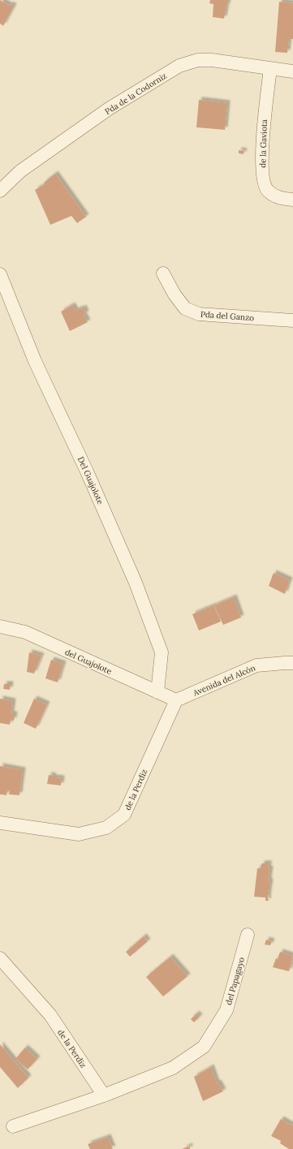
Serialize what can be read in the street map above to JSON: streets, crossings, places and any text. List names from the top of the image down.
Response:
{
  "streets": {
    "street": [
      "Pda de la Codorniz",
      "de la Gaviota",
      "Pda del Ganzo",
      "Del Guajolote",
      "del Guajolote",
      "Avenida del Alcón",
      "de la Perdiz",
      "del Papagayo"
    ]
  },
  "crossings": [
    ["Pda de la Codorniz", "de la Gaviota"],
    ["Del Guajolote", "del Guajolote"],
    ["del Guajolote", "Avenida del Alcón"],
    ["del Guajolote", "de la Perdiz"],
    ["Avenida del Alcón", "de la Perdiz"],
    ["de la Perdiz", "del Papagayo"]
  ]
}
